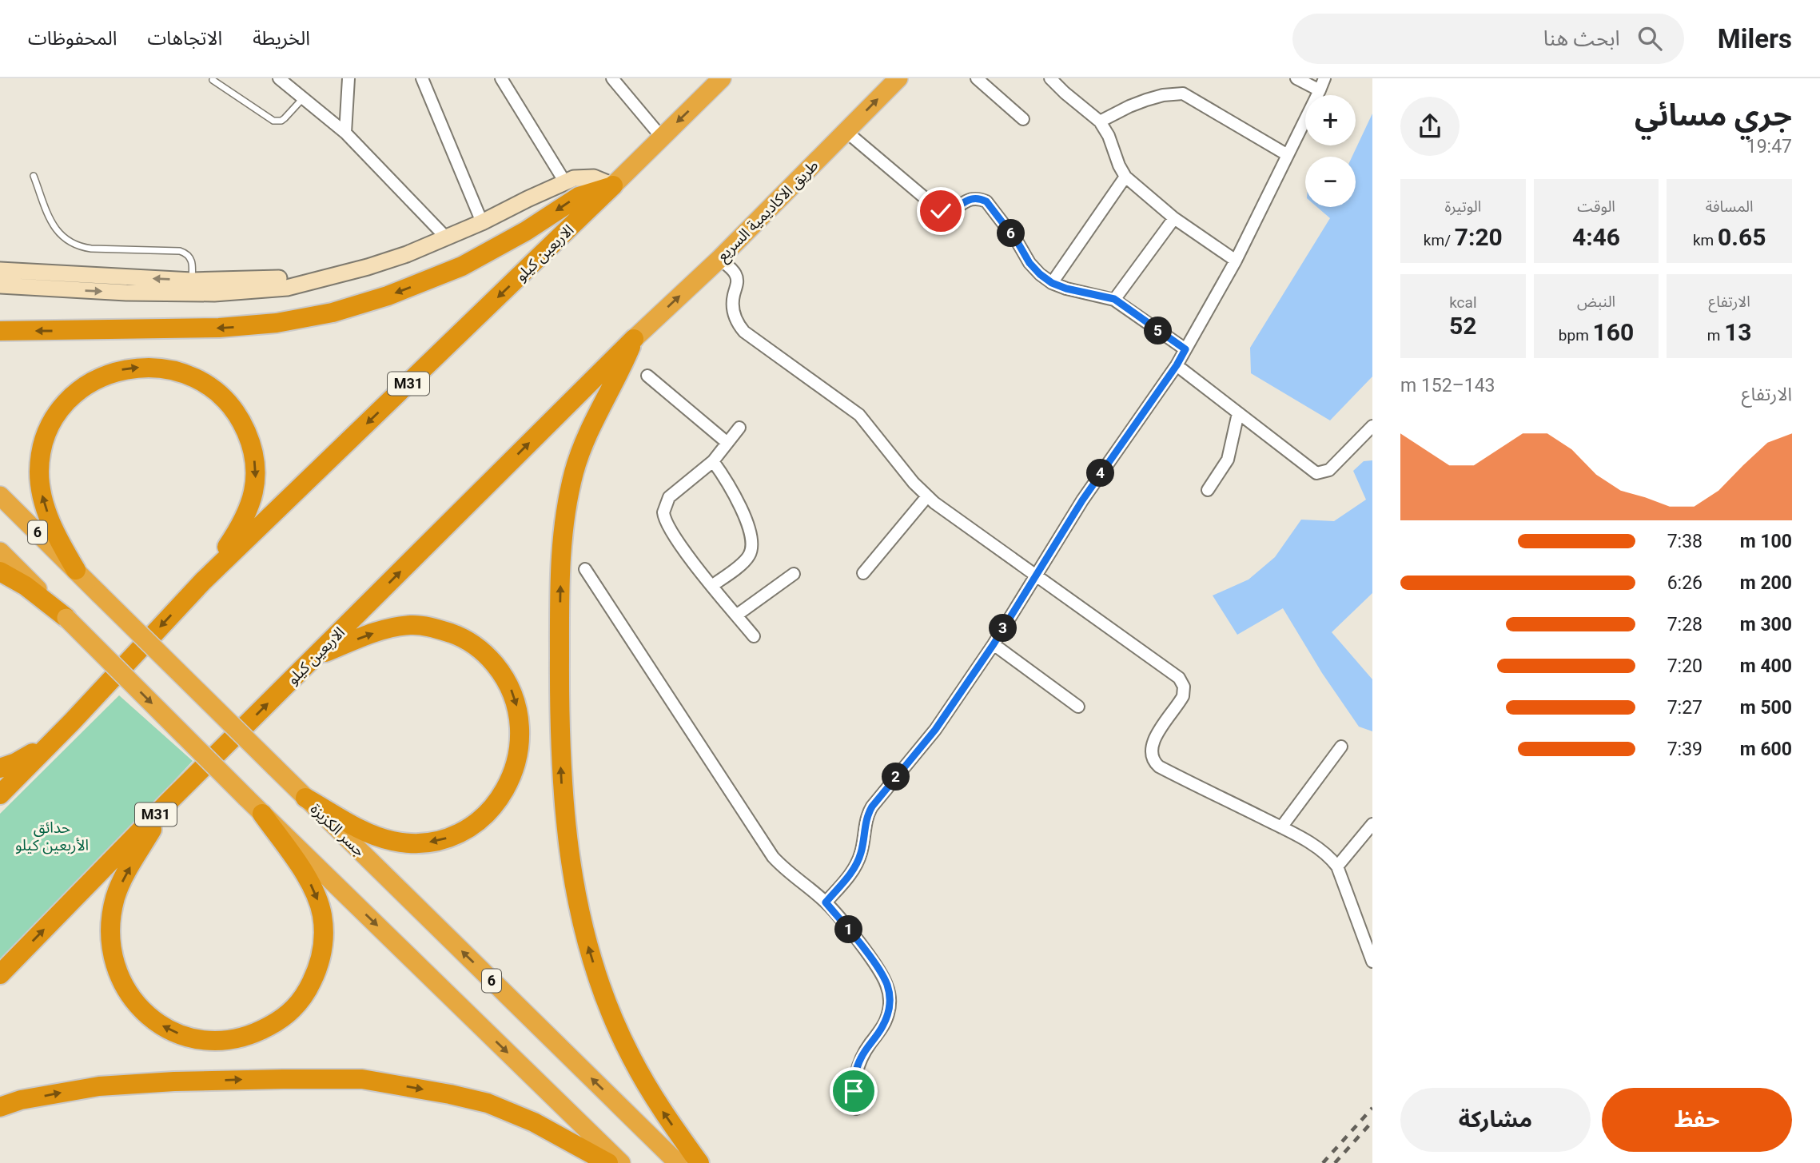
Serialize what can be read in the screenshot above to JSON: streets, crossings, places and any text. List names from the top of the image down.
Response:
{
  "streets": {
    "highway": [
      "طريق الاكاديمية السريع",
      "الاربعين كيلو",
      "M31",
      "6",
      "جسر الكزيزة"
    ]
  },
  "crossings": [
    ["طريق الاكاديمية السريع", "الاربعين كيلو"]
  ],
  "one_way": ["طريق الاكاديمية السريع"],
  "parks": ["حدائق الأربعين كيلو"],
  "page": {
    "header": "Milers",
    "search": "ابحث هنا",
    "nav": ["الخريطة", "الاتجاهات", "المحفوظات"],
    "heading": ["جري مسائي", "19:47"],
    "map_buttons": ["+", "−"],
    "stats": [
      ["المسافة", "0.65 km"],
      ["الوقت", "4:46"],
      ["الوتيرة", "7:20 /km"],
      ["الارتفاع", "13 m"],
      ["النبض", "160 bpm"],
      ["kcal", "52"]
    ],
    "pins": [
      "6",
      "5",
      "4",
      "3",
      "2",
      "1"
    ],
    "chart": ["الارتفاع", "143–152 m"],
    "list": [
      {
        "name": "100 m",
        "note": "7:38"
      },
      {
        "name": "200 m",
        "note": "6:26"
      },
      {
        "name": "300 m",
        "note": "7:28"
      },
      {
        "name": "400 m",
        "note": "7:20"
      },
      {
        "name": "500 m",
        "note": "7:27"
      },
      {
        "name": "600 m",
        "note": "7:39"
      }
    ],
    "buttons": ["حفظ", "مشاركة"]
  }
}
